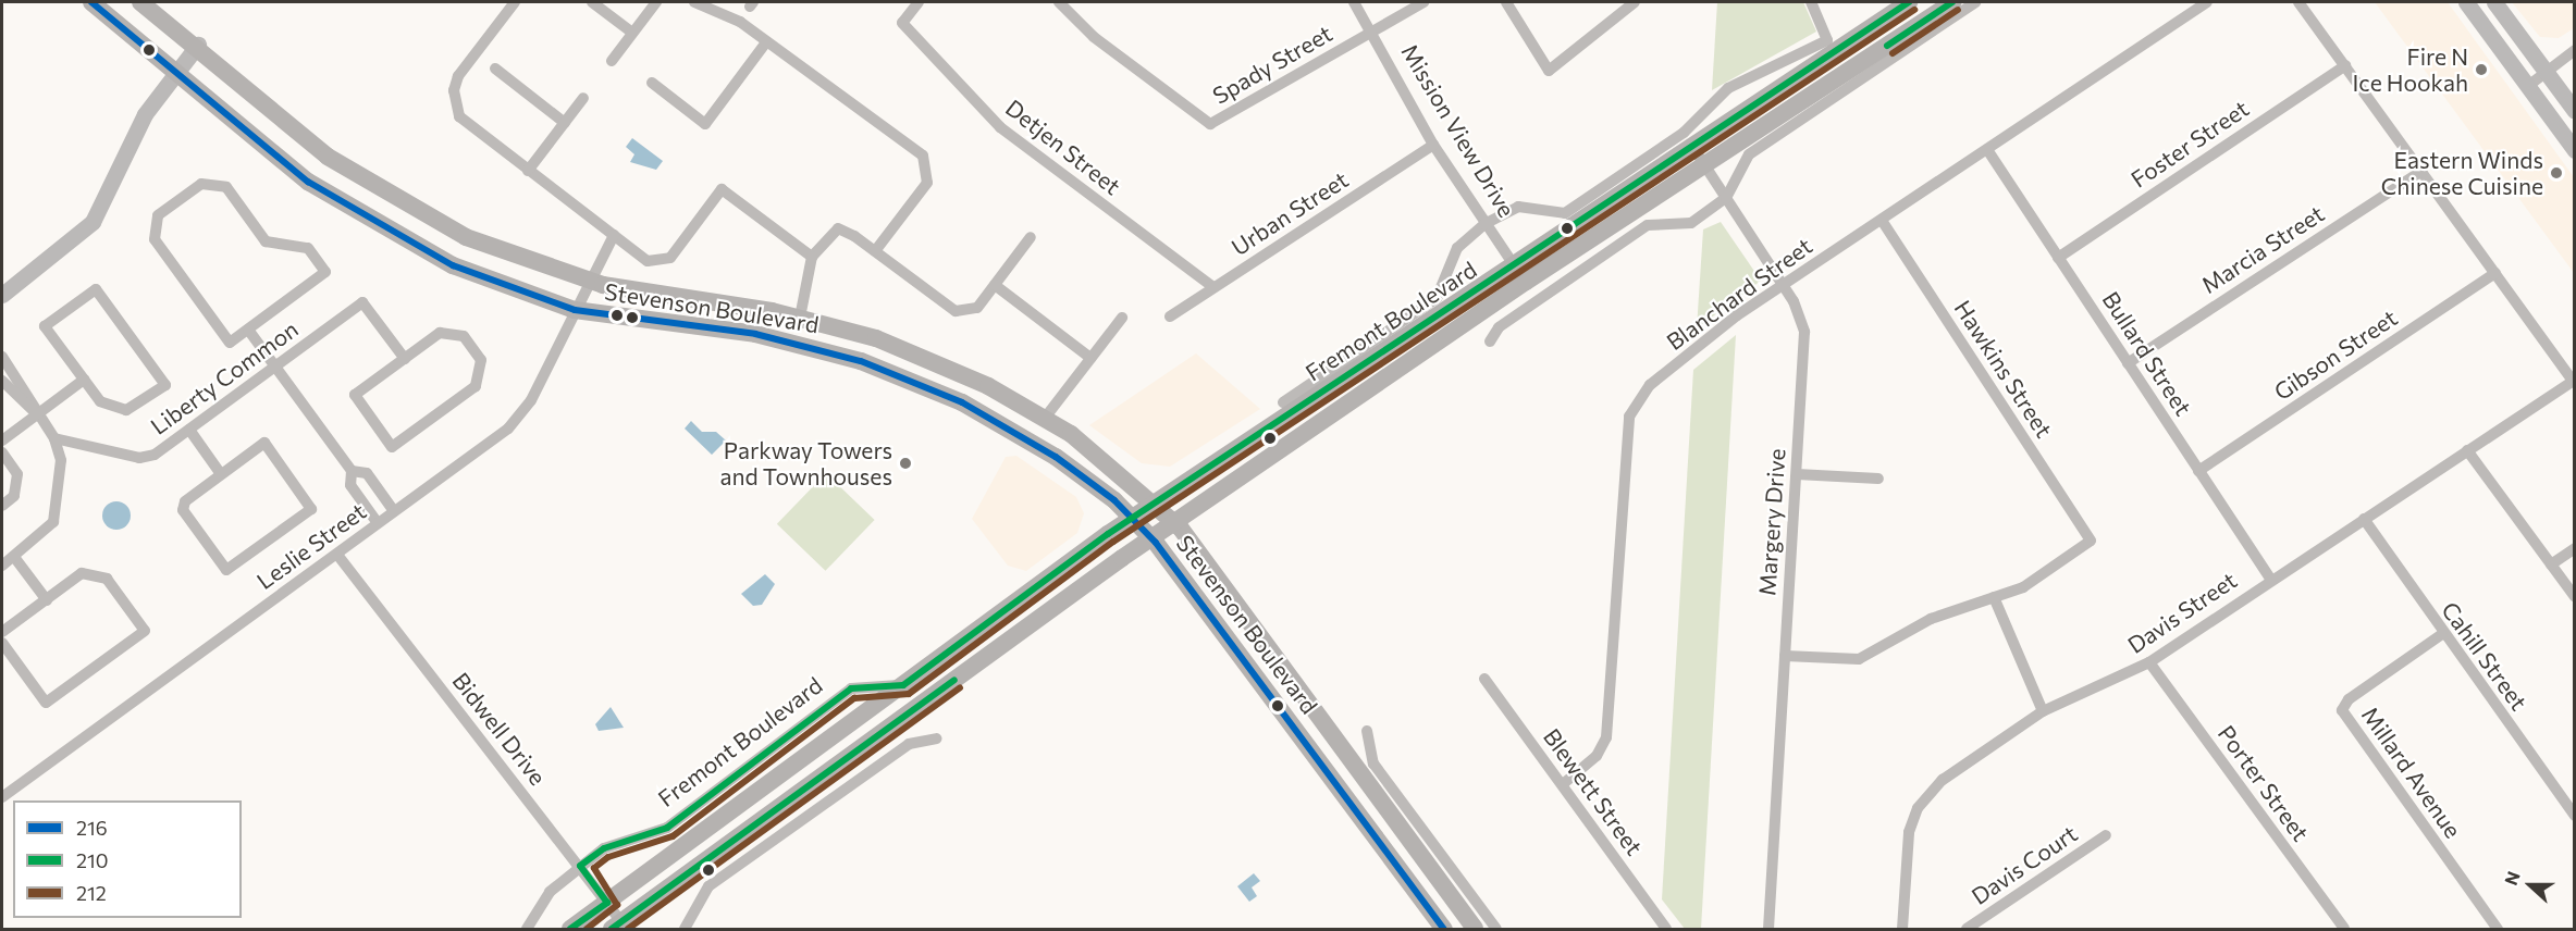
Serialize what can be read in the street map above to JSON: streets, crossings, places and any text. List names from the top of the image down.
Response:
{
  "streets": {
    "main road": ["Mission View Drive", "Stevenson Boulevard", "Fremont Boulevard"],
    "street": [
      "Spady Street",
      "Foster Street",
      "Detjen Street",
      "Urban Street",
      "Marcia Street",
      "Blanchard Street",
      "Bullard Street",
      "Gibson Street",
      "Hawkins Street",
      "Liberty Common",
      "Margery Drive",
      "Leslie Street",
      "Davis Street",
      "Cahill Street",
      "Bidwell Drive",
      "Millard Avenue",
      "Porter Street",
      "Blewett Street",
      "Davis Court"
    ]
  },
  "crossings": [
    ["Spady Street", "Mission View Drive"],
    ["Mission View Drive", "Urban Street"],
    ["Mission View Drive", "Fremont Boulevard"],
    ["Foster Street", "Bullard Street"],
    ["Detjen Street", "Urban Street"],
    ["Marcia Street", "Bullard Street"],
    ["Blanchard Street", "Bullard Street"],
    ["Blanchard Street", "Hawkins Street"],
    ["Blanchard Street", "Margery Drive"],
    ["Blanchard Street", "Blewett Street"],
    ["Stevenson Boulevard", "Fremont Boulevard"],
    ["Stevenson Boulevard", "Leslie Street"],
    ["Fremont Boulevard", "Margery Drive"],
    ["Fremont Boulevard", "Bidwell Drive"],
    ["Bullard Street", "Gibson Street"],
    ["Bullard Street", "Davis Street"],
    ["Leslie Street", "Bidwell Drive"],
    ["Davis Street", "Cahill Street"],
    ["Davis Street", "Porter Street"],
    ["Cahill Street", "Millard Avenue"]
  ],
  "places": ["Fire N Ice Hookah", "Eastern Winds Chinese Cuisine", "Parkway Towers and Townhouses"],
  "lines": ["transit line 216", "transit line 210", "transit line 212"],
  "legend": ["216", "210", "212"],
  "north": "left"
}
